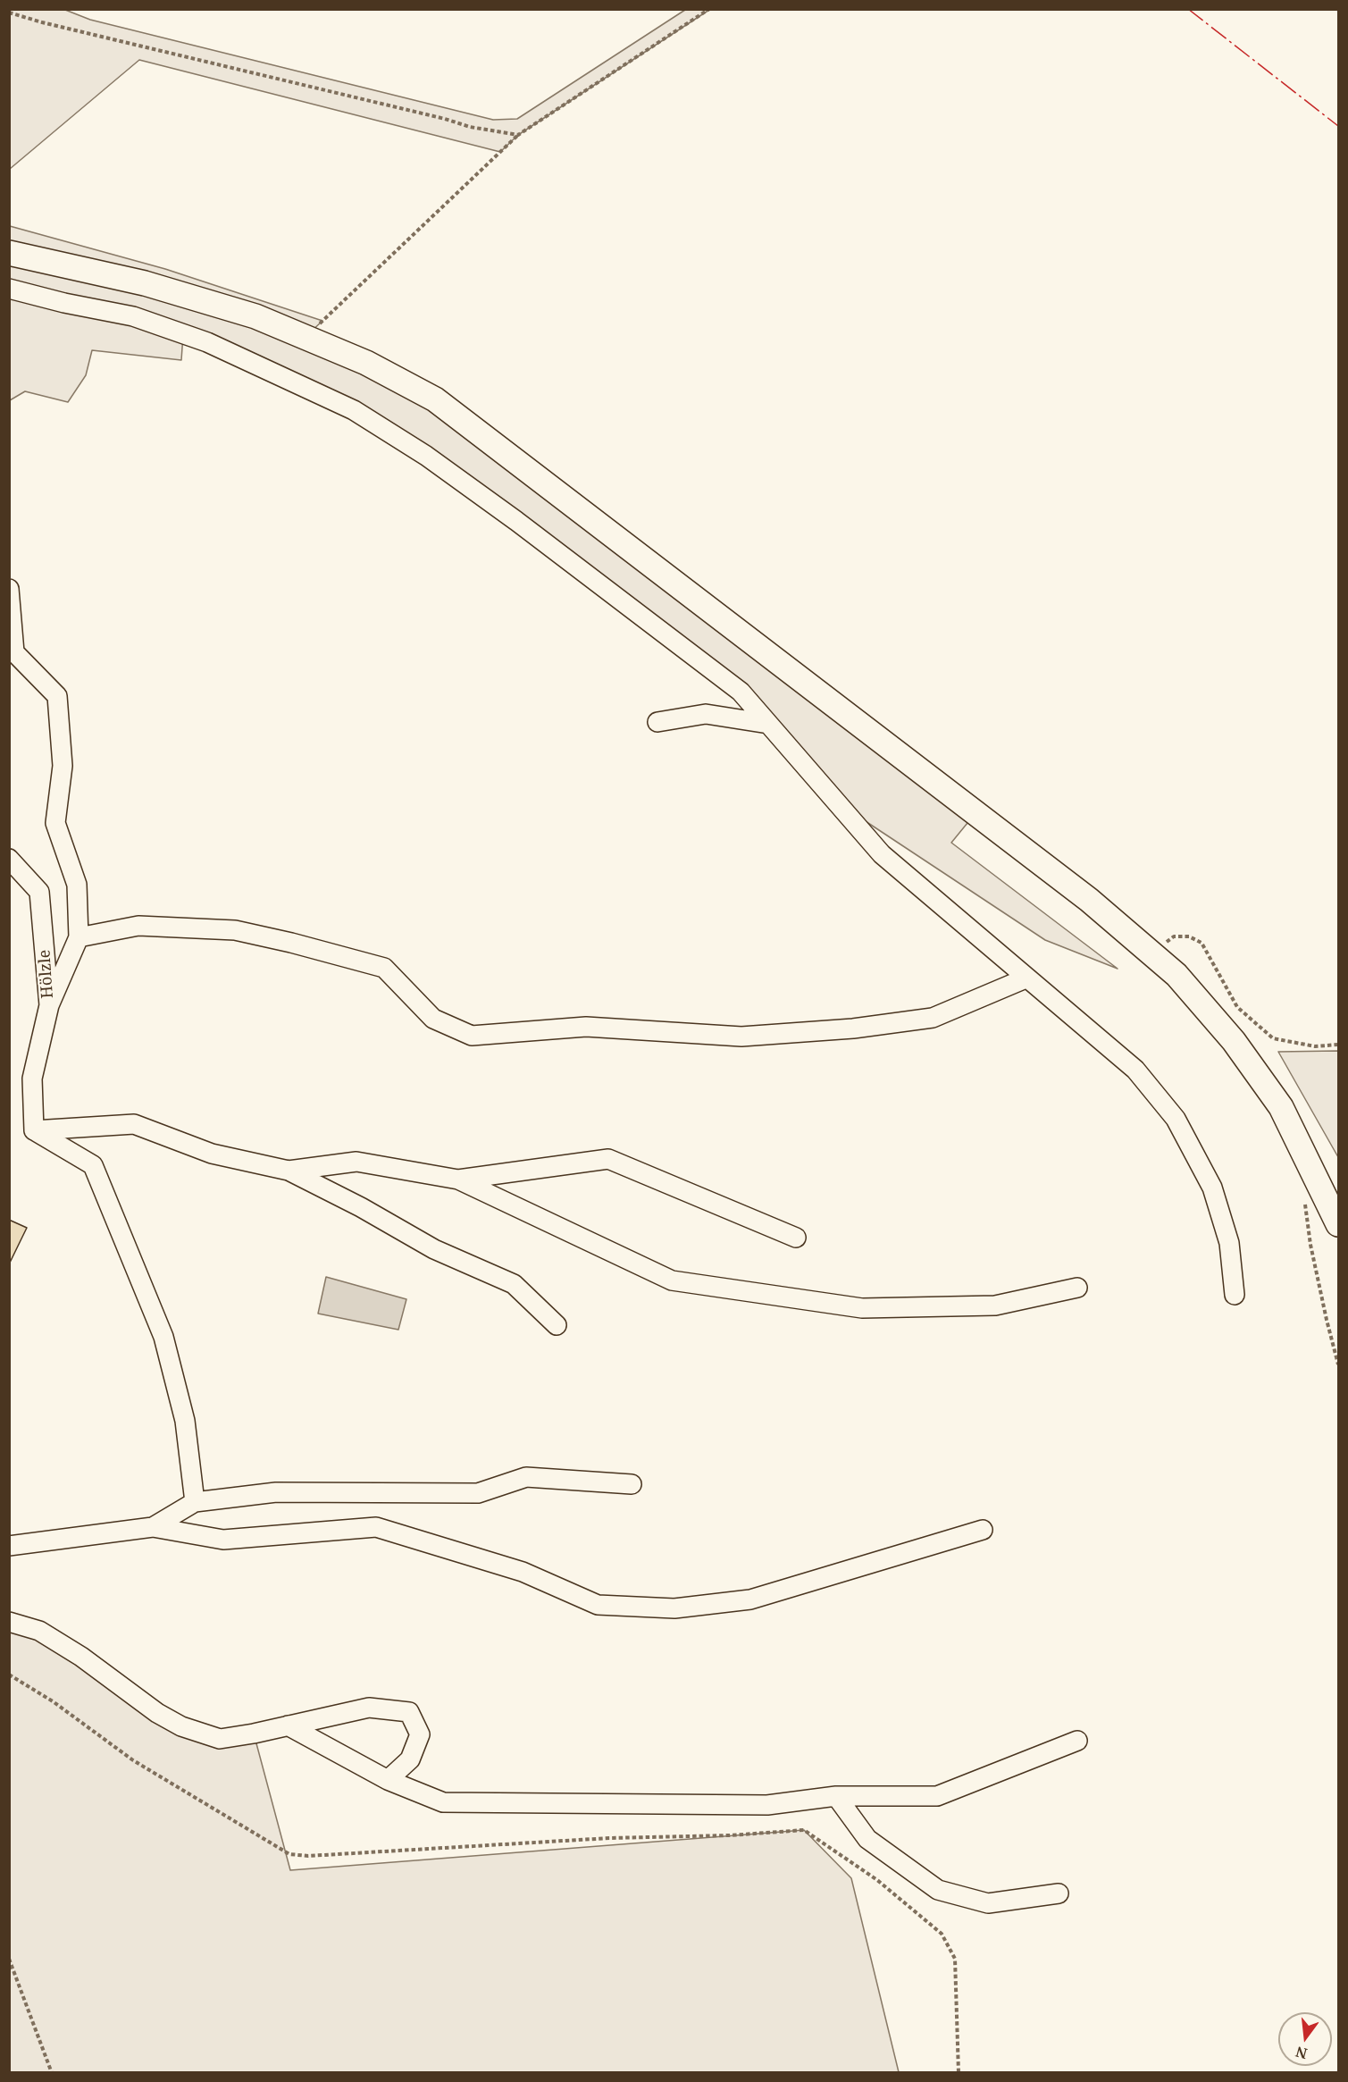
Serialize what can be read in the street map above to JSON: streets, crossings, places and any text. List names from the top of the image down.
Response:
{
  "streets": {
    "street": ["Hölzle"]
  },
  "north": "bottom"
}
